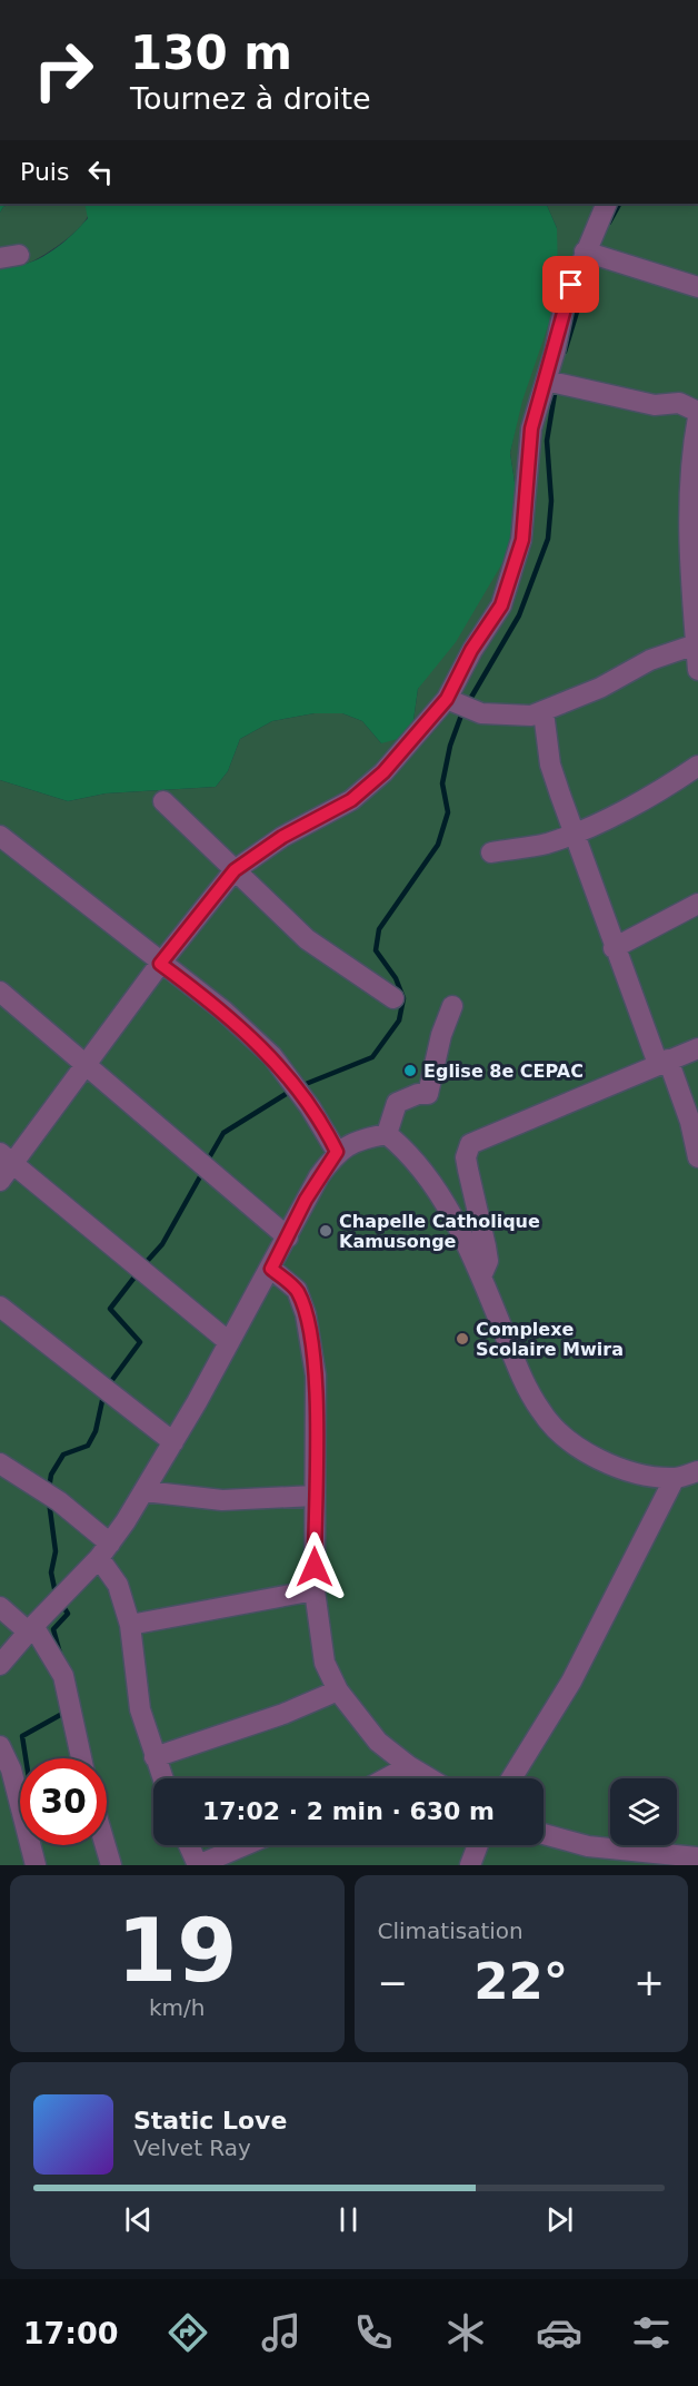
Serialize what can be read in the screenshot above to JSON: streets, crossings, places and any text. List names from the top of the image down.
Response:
{
  "places": ["Eglise 8e CEPAC", "Chapelle Catholique Kamusonge", "Complexe Scolaire Mwira"],
  "page": {
    "turn": ["130 m", "Tournez à droite"],
    "then": "Puis",
    "limit": "30",
    "trip": "17:02 · 2 min · 630 m",
    "tile": [
      ["19", "km/h"],
      "Climatisation"
    ],
    "heat": ["−", "22°", "+"],
    "song": ["Static Love", "Velvet Ray"],
    "tabs": "17:00"
  }
}
